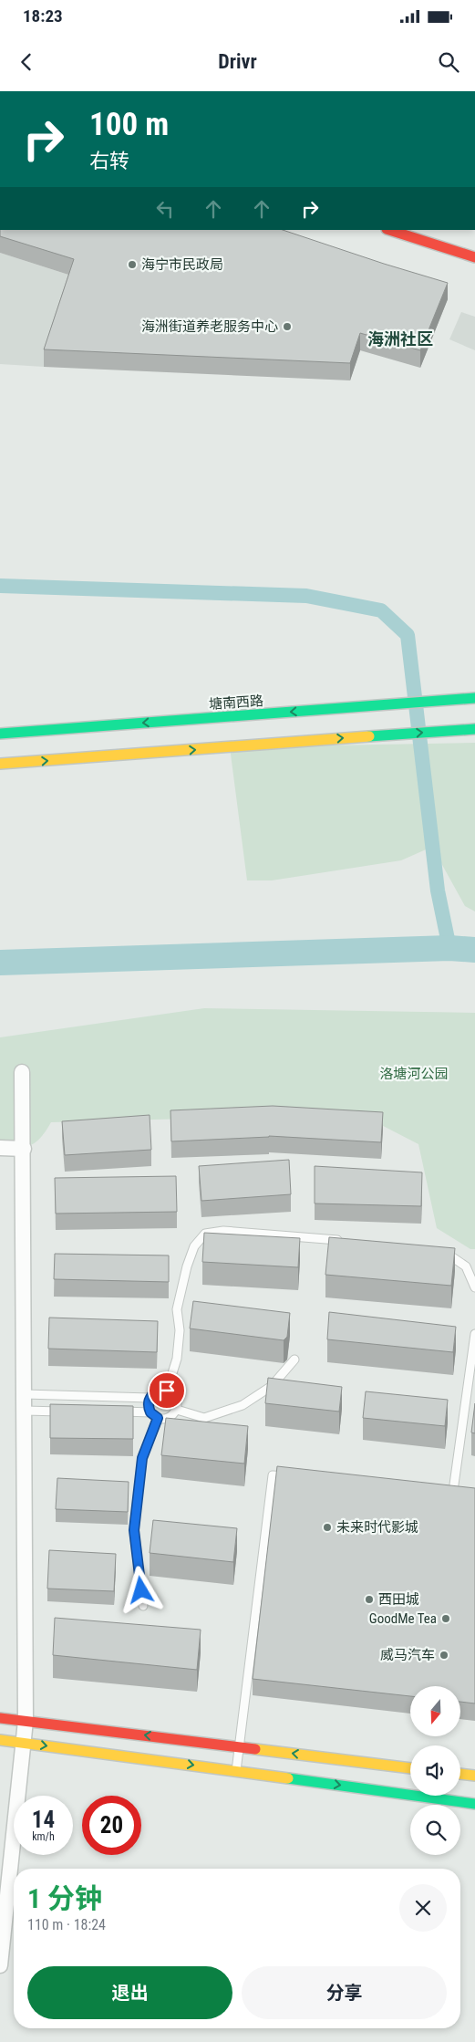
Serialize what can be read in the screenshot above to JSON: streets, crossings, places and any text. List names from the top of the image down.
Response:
{
  "streets": {
    "main road": ["塘南西路"]
  },
  "districts": ["海洲社区"],
  "parks": ["洛塘河公园"],
  "places": [
    "海宁市民政局",
    "海洲街道养老服务中心",
    "未来时代影城",
    "西田城",
    "GoodMe Tea",
    "威马汽车"
  ],
  "north": "bottom",
  "page": {
    "status": "18:23",
    "header": "Drivr",
    "turn": ["100 m", "右转"],
    "speed": "14 km/h",
    "limit": "20",
    "heading": ["1 分钟", "110 m · 18:24"],
    "buttons": ["退出", "分享"]
  }
}
